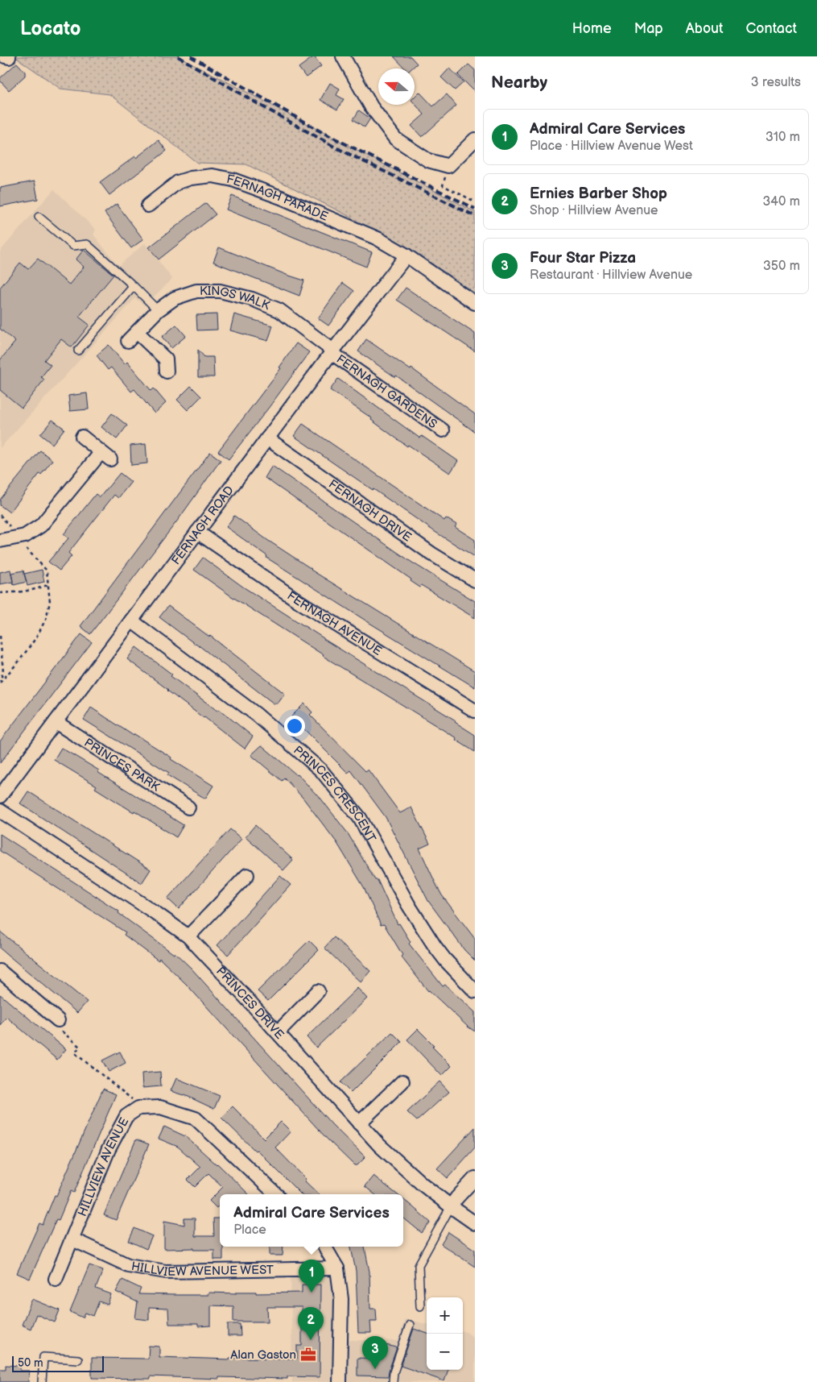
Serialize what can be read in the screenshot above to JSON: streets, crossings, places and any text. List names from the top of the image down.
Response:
{
  "streets": {
    "street": [
      "FERNAGH PARADE",
      "KINGS WALK",
      "FERNAGH GARDENS",
      "FERNAGH DRIVE",
      "FERNAGH ROAD",
      "FERNAGH AVENUE",
      "PRINCES PARK",
      "PRINCES CRESCENT",
      "PRINCES DRIVE",
      "HILLVIEW AVENUE",
      "HILLVIEW AVENUE WEST"
    ]
  },
  "crossings": [
    ["FERNAGH PARADE", "FERNAGH ROAD"],
    ["KINGS WALK", "FERNAGH GARDENS"],
    ["KINGS WALK", "FERNAGH ROAD"],
    ["FERNAGH GARDENS", "FERNAGH ROAD"],
    ["FERNAGH DRIVE", "FERNAGH ROAD"],
    ["FERNAGH ROAD", "FERNAGH AVENUE"],
    ["FERNAGH ROAD", "PRINCES PARK"],
    ["FERNAGH ROAD", "PRINCES CRESCENT"],
    ["HILLVIEW AVENUE", "HILLVIEW AVENUE WEST"]
  ],
  "places": {
    "office": ["Alan Gaston"]
  },
  "scale_bar": "50 m",
  "north": "left",
  "page": {
    "header": "Locato",
    "nav": [
      "Home",
      "Map",
      "About",
      "Contact"
    ],
    "heading": ["Nearby", "3 results"],
    "list": [
      {
        "mark": "1",
        "name": "Admiral Care Services",
        "note": "Place · Hillview Avenue West",
        "value": "310 m"
      },
      {
        "mark": "2",
        "name": "Ernies Barber Shop",
        "note": "Shop · Hillview Avenue",
        "value": "340 m"
      },
      {
        "mark": "3",
        "name": "Four Star Pizza",
        "note": "Restaurant · Hillview Avenue",
        "value": "350 m"
      }
    ],
    "popup": ["Admiral Care Services", "Place"],
    "pins": ["1", "2", "3"],
    "map_buttons": ["+", "−"],
    "scale": "50 m"
  }
}
